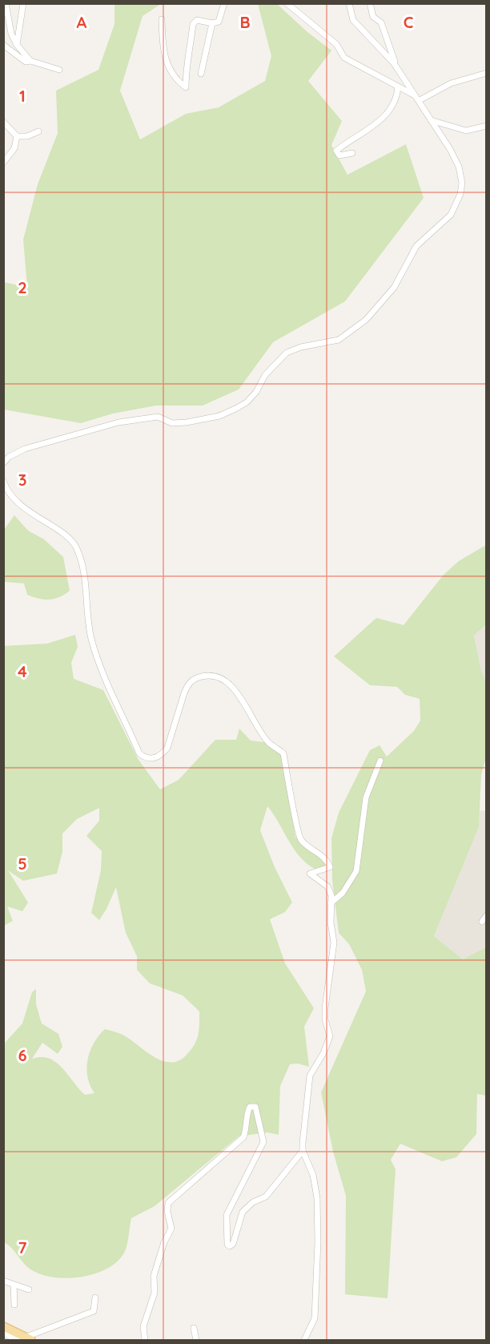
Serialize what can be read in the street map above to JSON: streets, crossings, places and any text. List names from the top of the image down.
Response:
{
  "grid": {
    "columns": ["A", "B", "C"],
    "rows": [
      "1",
      "2",
      "3",
      "4",
      "5",
      "6",
      "7"
    ]
  }
}
